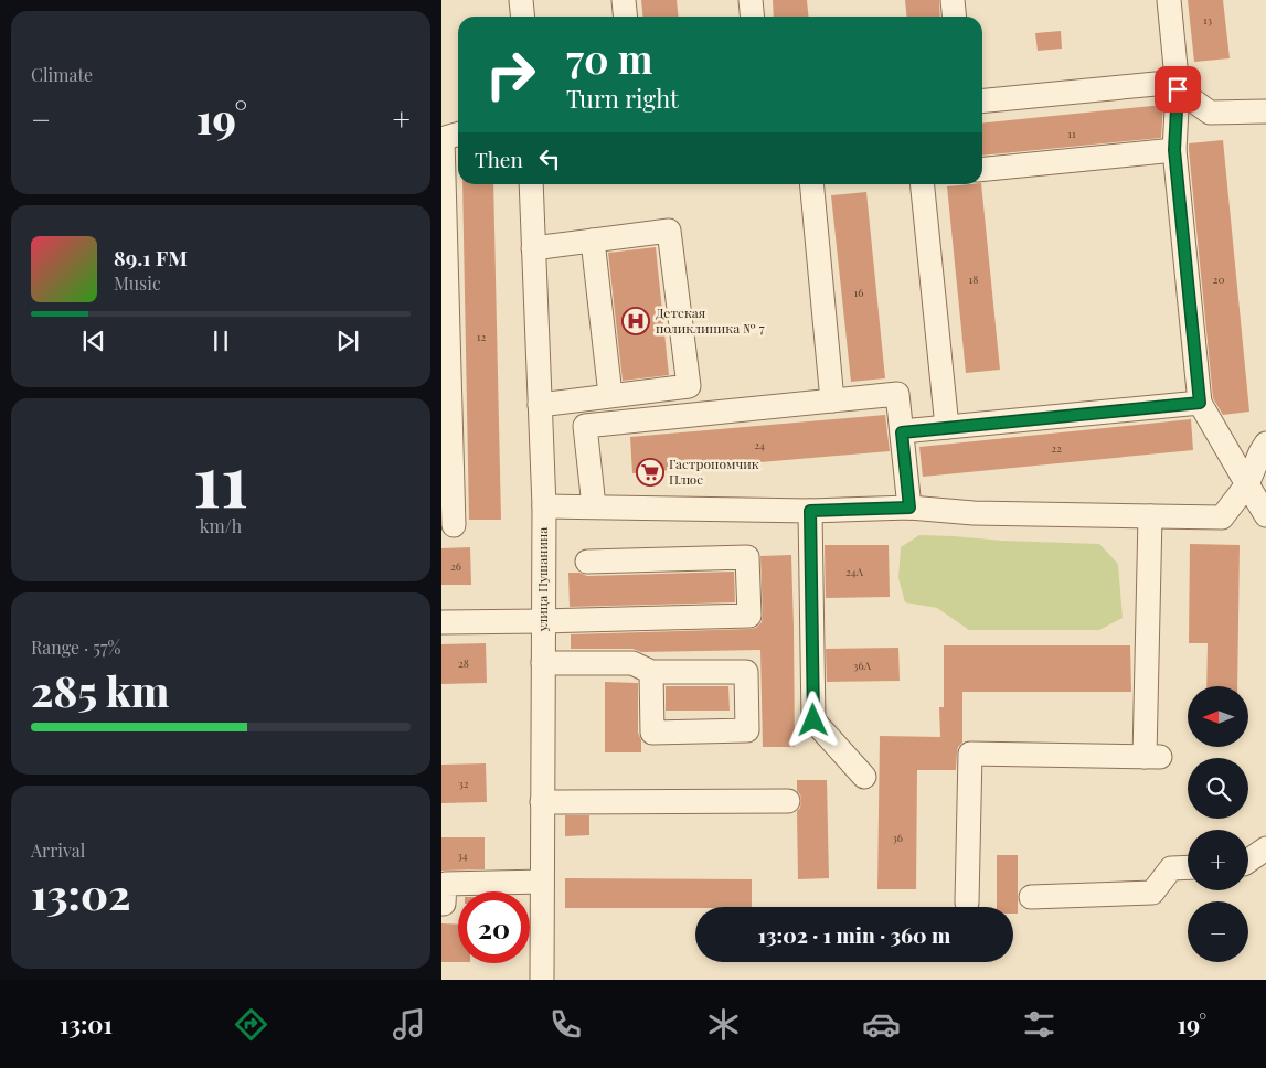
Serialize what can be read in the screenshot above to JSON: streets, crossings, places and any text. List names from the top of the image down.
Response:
{
  "streets": {
    "street": ["улица Пушанина"]
  },
  "places": {
    "hospital": ["Детская поликлиника № 7"],
    "supermarket": ["Гастрономчик Плюс"]
  },
  "house_numbers": [
    "13",
    "11",
    "18",
    "20",
    "16",
    "12",
    "24",
    "22",
    "26",
    "24А",
    "28",
    "36А",
    "32",
    "36",
    "34"
  ],
  "north": "left",
  "page": {
    "tile": [
      "Climate",
      ["11", "km/h"],
      ["Range · 57%", "285 km"],
      ["Arrival", "13:02"]
    ],
    "turn": ["70 m", "Turn right"],
    "heat": ["−", "19°", "+"],
    "then": "Then",
    "song": ["89.1 FM", "Music"],
    "map_buttons": ["+", "−"],
    "limit": "20",
    "trip": "13:02 · 1 min · 360 m",
    "tabs": ["13:01", "19°"]
  }
}
